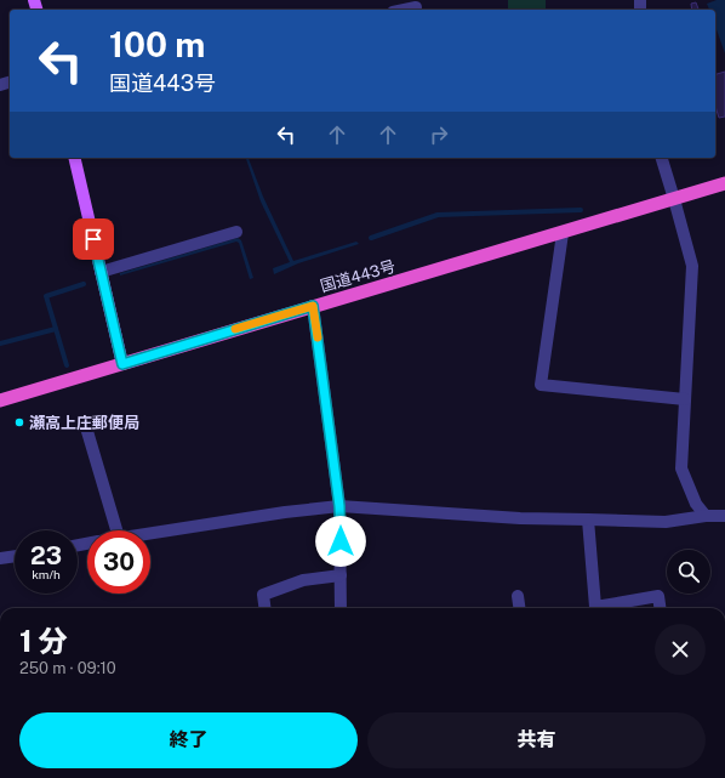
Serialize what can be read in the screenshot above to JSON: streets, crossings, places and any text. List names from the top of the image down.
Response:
{
  "streets": {
    "highway": ["国道443号"]
  },
  "places": ["瀬高上庄郵便局"],
  "page": {
    "turn": ["100 m", "国道443号"],
    "speed": "23 km/h",
    "limit": "30",
    "heading": ["1 分", "250 m · 09:10"],
    "buttons": ["終了", "共有"]
  }
}
